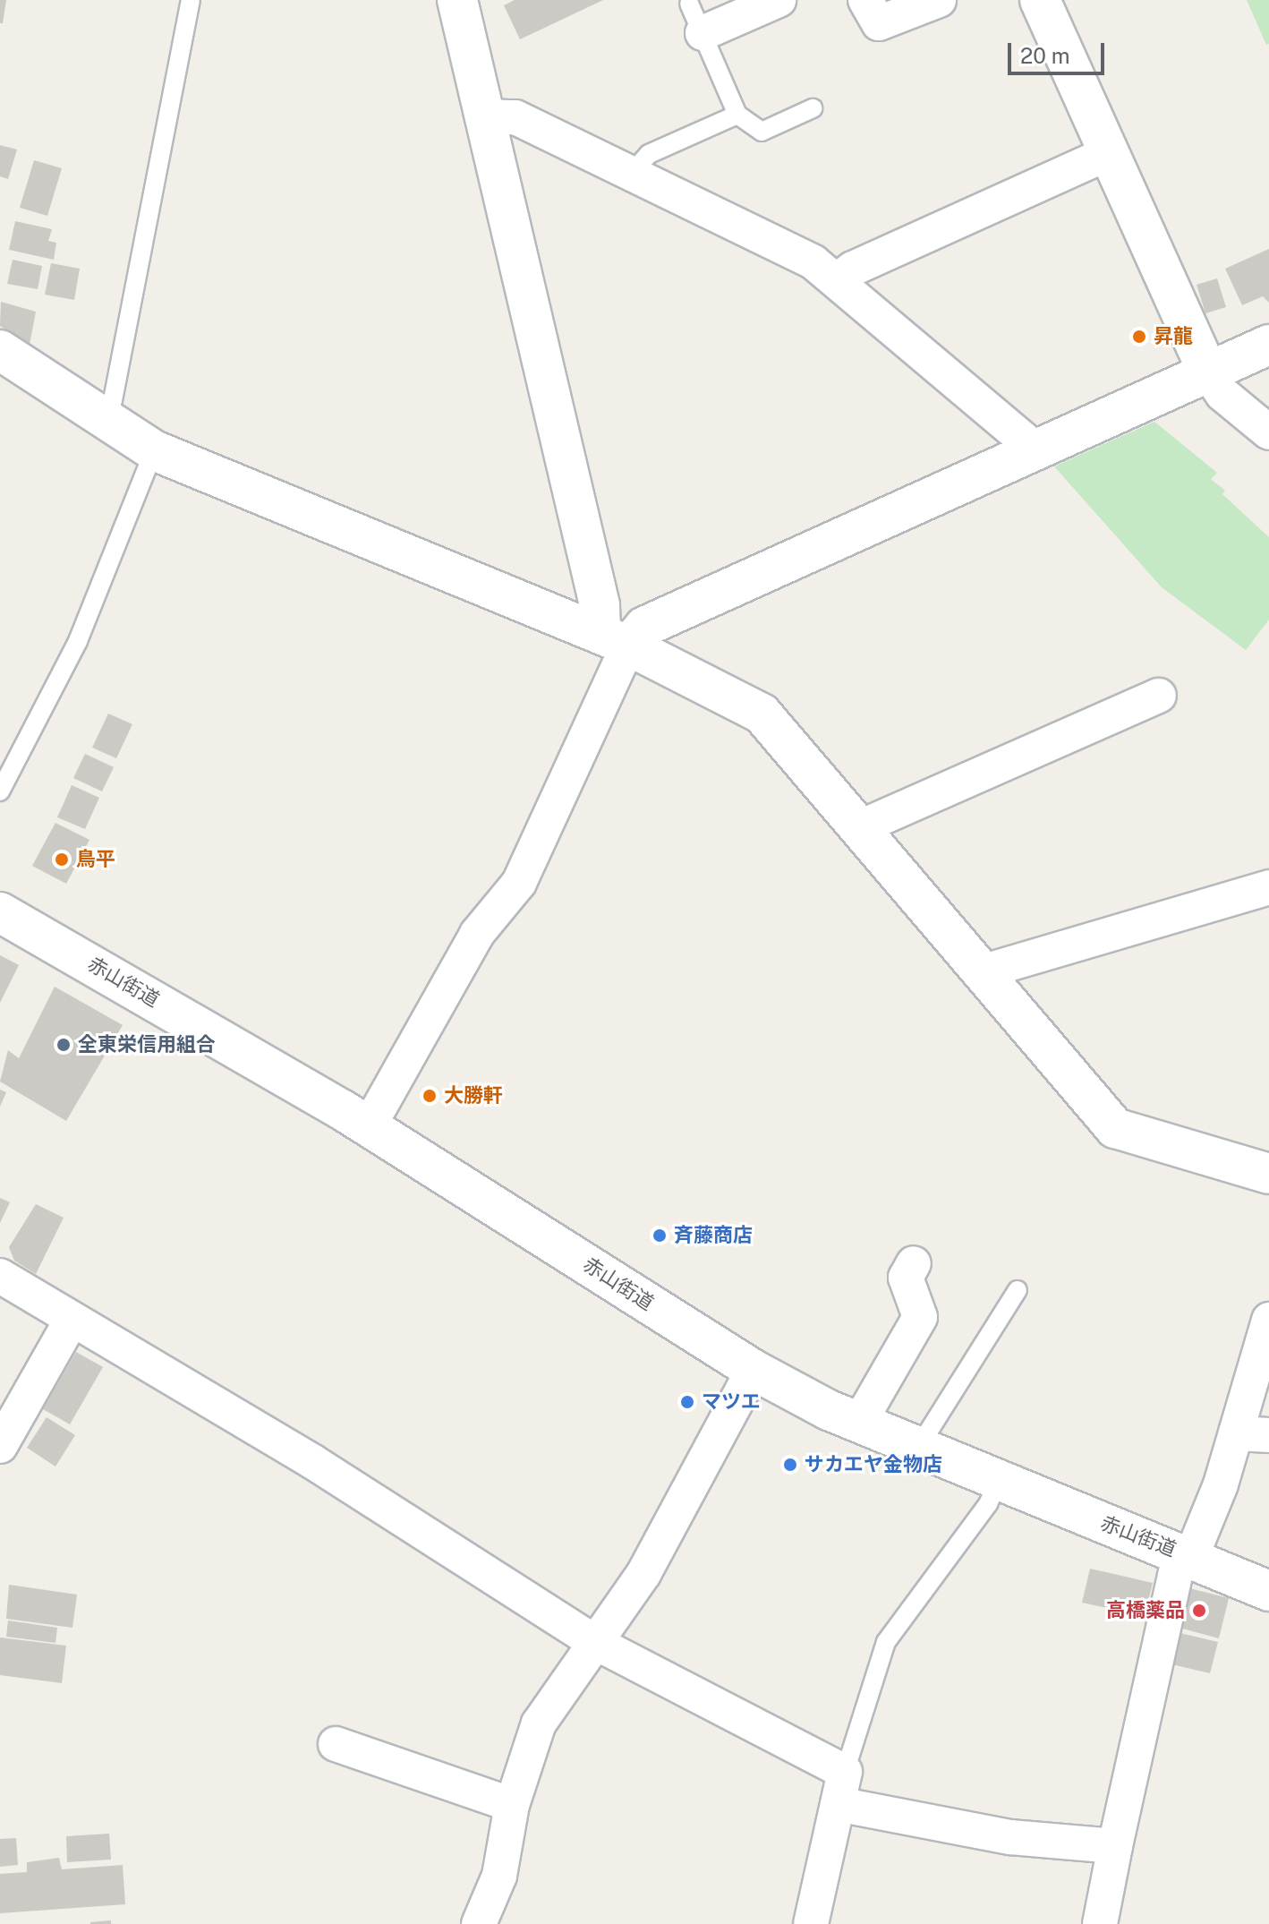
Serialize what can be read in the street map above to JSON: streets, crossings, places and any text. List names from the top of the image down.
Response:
{
  "streets": {
    "street": ["赤山街道"]
  },
  "places": [
    "昇龍",
    "鳥平",
    "全東栄信用組合",
    "大勝軒",
    "斉藤商店",
    "マツエ",
    "サカエヤ金物店",
    "高橋薬品"
  ],
  "scale_bar": "20 m"
}
